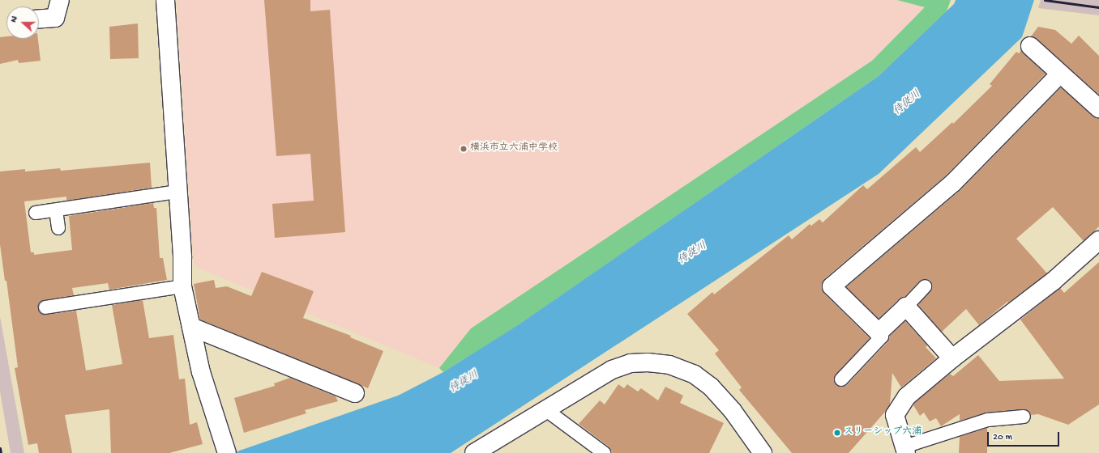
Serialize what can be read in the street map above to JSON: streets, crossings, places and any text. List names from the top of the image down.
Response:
{
  "water": ["侍従川"],
  "places": ["横浜市立六浦中学校", "スリーシップ六浦"],
  "scale_bar": "20 m",
  "north": "left"
}
